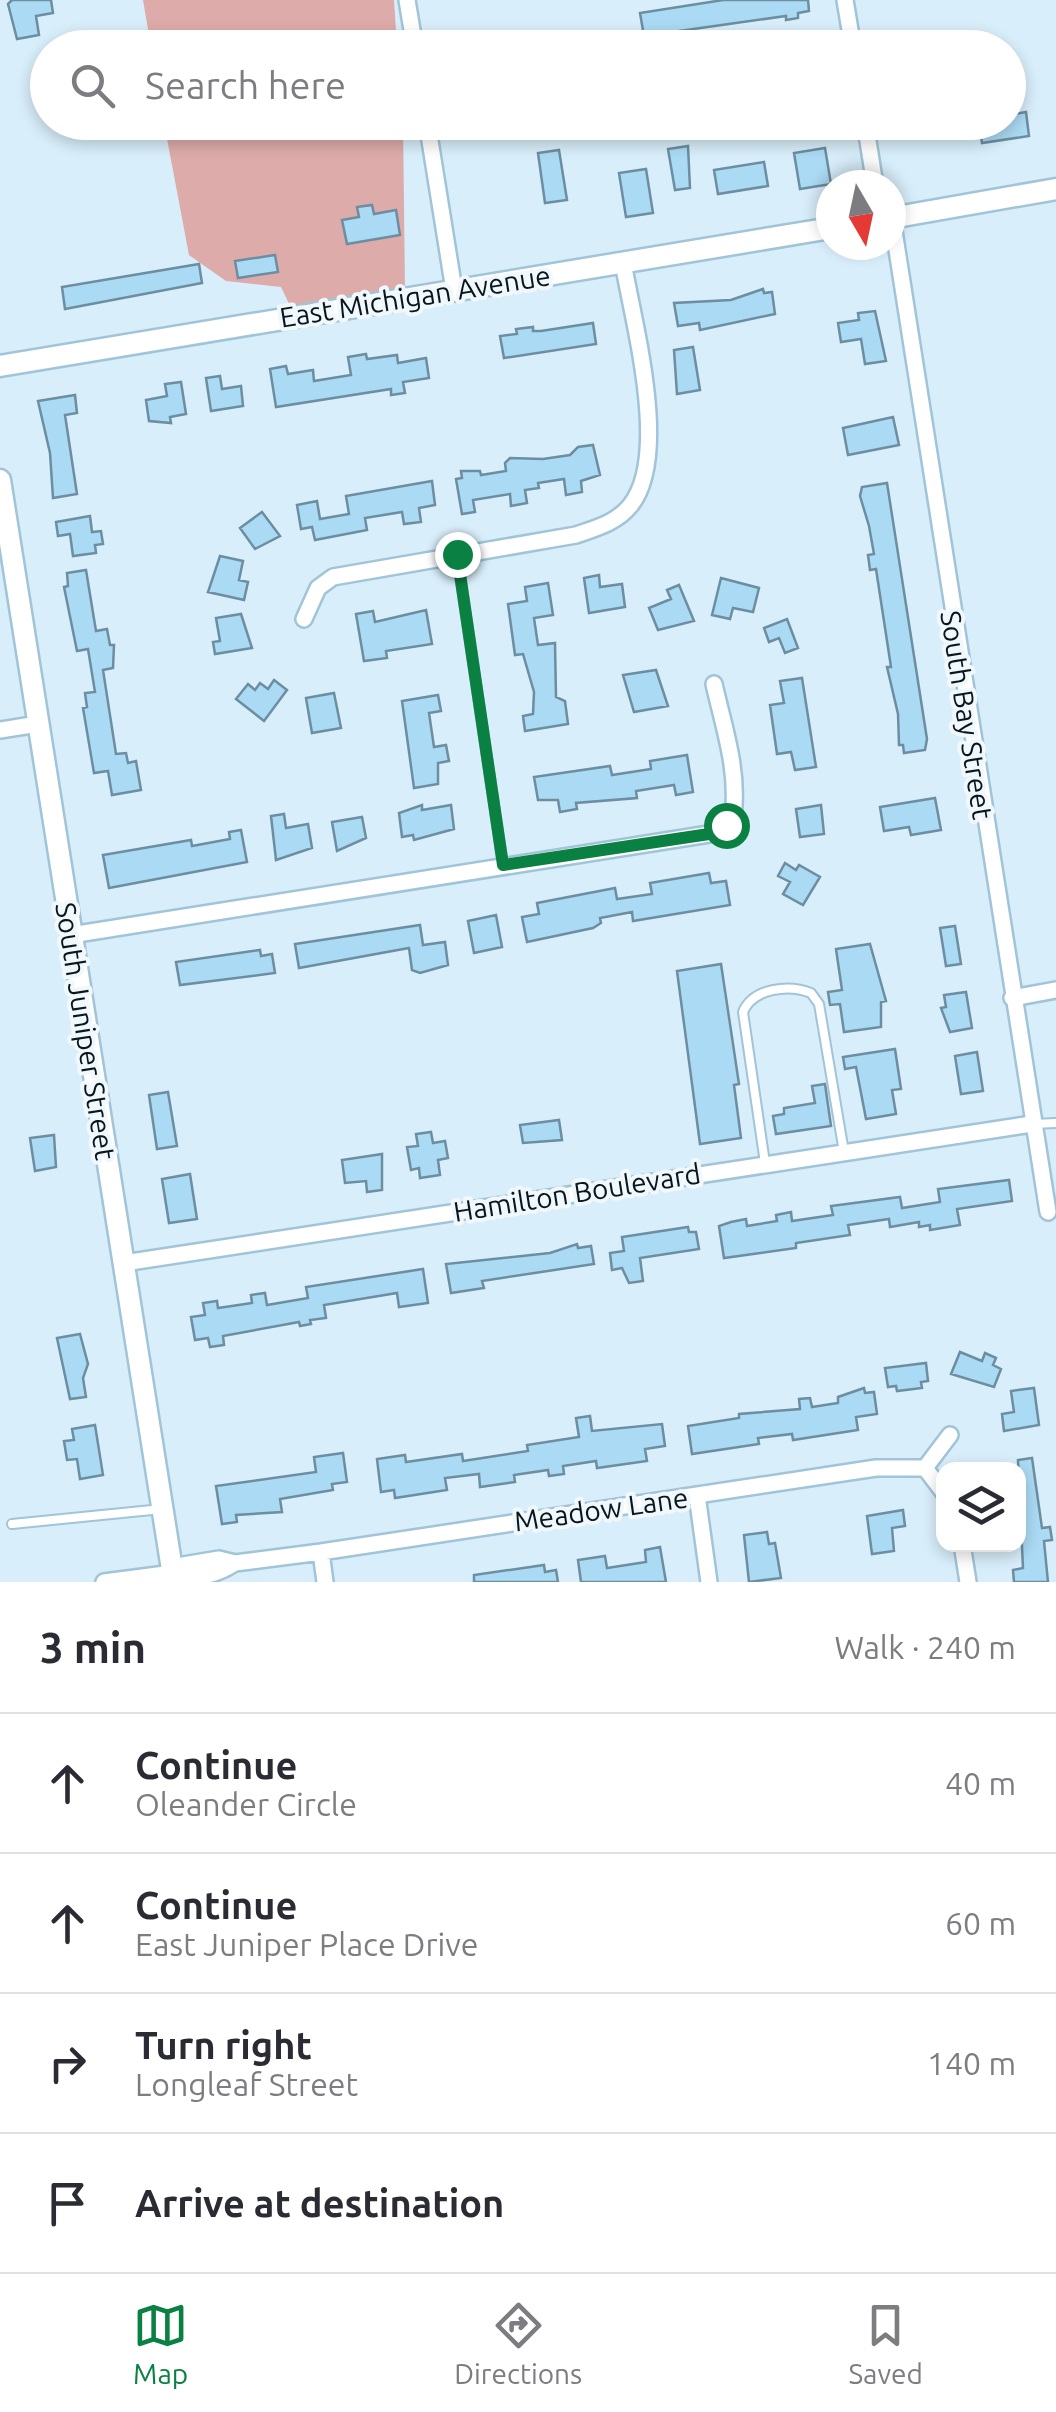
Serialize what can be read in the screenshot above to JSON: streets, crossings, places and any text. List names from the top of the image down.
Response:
{
  "streets": {
    "street": [
      "East Michigan Avenue",
      "South Bay Street",
      "South Juniper Street",
      "Hamilton Boulevard",
      "Meadow Lane"
    ]
  },
  "crossings": [
    ["South Bay Street", "Hamilton Boulevard"],
    ["South Juniper Street", "Hamilton Boulevard"],
    ["South Juniper Street", "Meadow Lane"]
  ],
  "north": "bottom",
  "page": {
    "search": "Search here",
    "heading": ["3 min", "Walk · 240 m"],
    "list": [
      ["Continue", "Oleander Circle", "40 m"],
      ["Continue", "East Juniper Place Drive", "60 m"],
      ["Turn right", "Longleaf Street", "140 m"],
      "Arrive at destination"
    ],
    "nav": ["Map", "Directions", "Saved"]
  }
}
